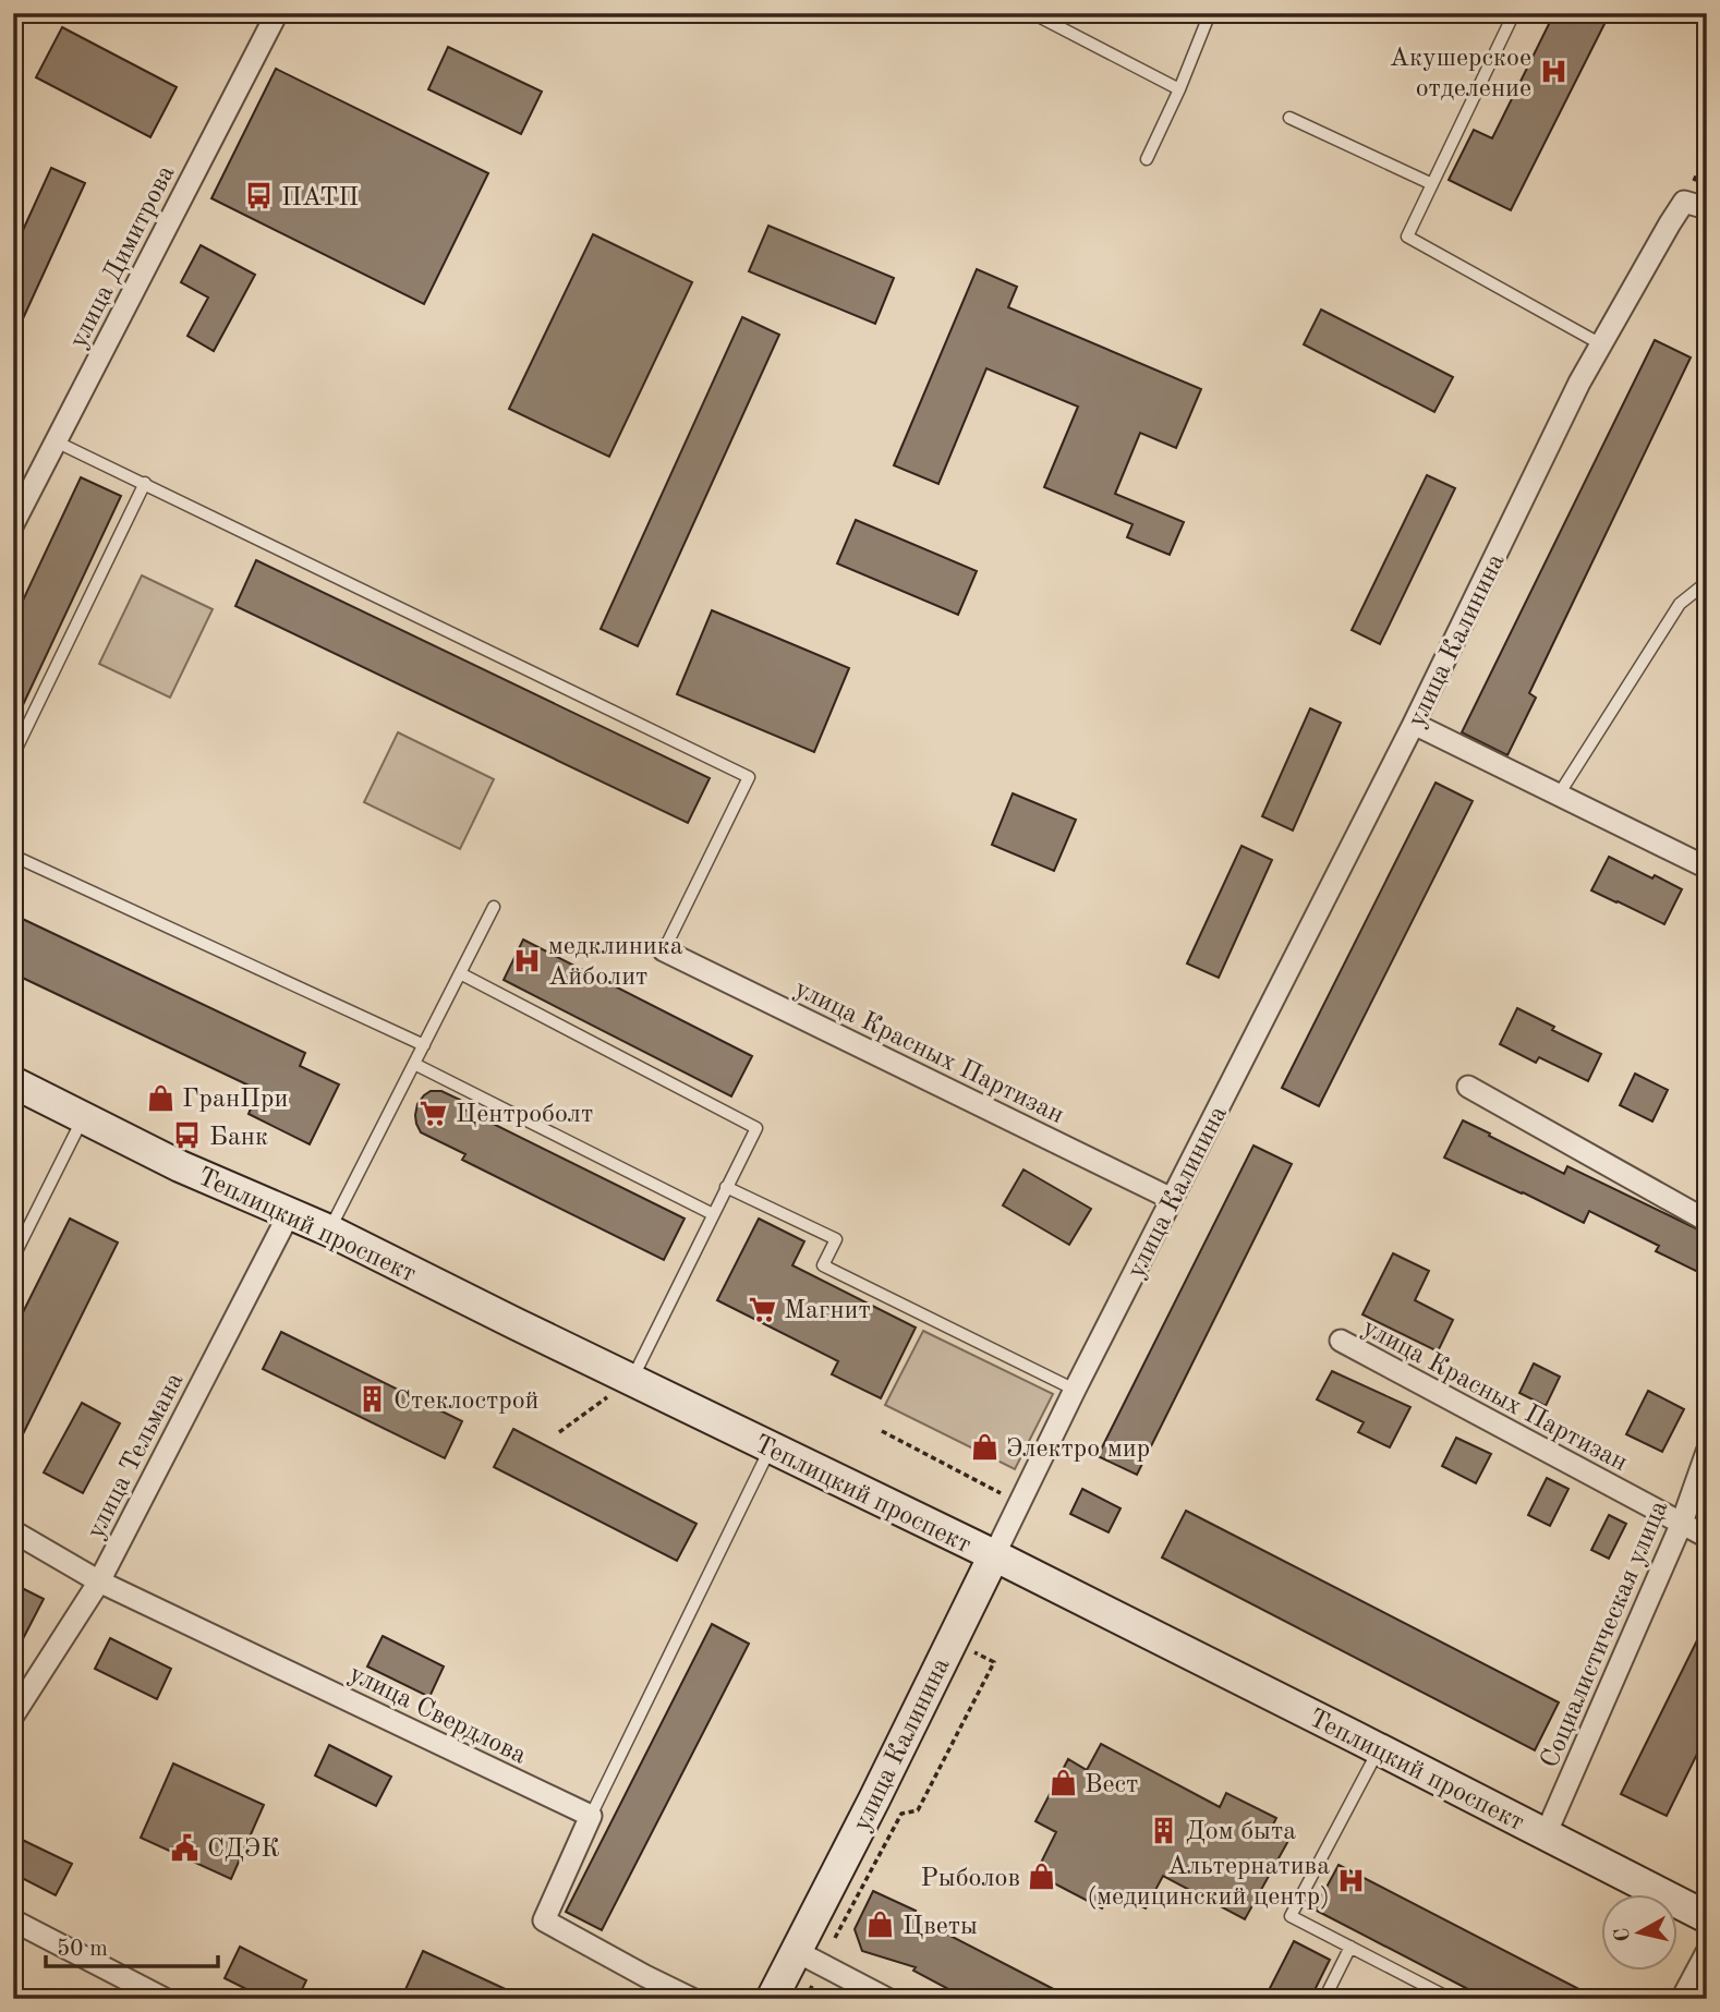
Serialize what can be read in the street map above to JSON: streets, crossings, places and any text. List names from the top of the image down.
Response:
{
  "streets": {
    "main road": ["улица Калинина", "Теплицкий проспект"],
    "street": [
      "улица Димитрова",
      "улица Красных Партизан",
      "улица Тельмана",
      "Социалистическая улица",
      "улица Свердлова"
    ]
  },
  "crossings": [
    ["улица Калинина", "улица Красных Партизан"],
    ["улица Калинина", "Теплицкий проспект"],
    ["улица Красных Партизан", "Социалистическая улица"],
    ["Теплицкий проспект", "улица Тельмана"],
    ["Теплицкий проспект", "Социалистическая улица"],
    ["улица Тельмана", "улица Свердлова"]
  ],
  "places": {
    "hospital": ["Акушерское отделение", "медклиника Айболит", "Альтернатива (медицинский центр)"],
    "bus stop": ["ПАТП", "Банк"],
    "shop": [
      "ГранПри",
      "Электро мир",
      "Вест",
      "Рыболов",
      "Цветы"
    ],
    "supermarket": ["Центроболт", "Магнит"],
    "building": ["Стеклострой", "Дом быта"],
    "public building": ["СДЭК"]
  },
  "scale_bar": "50 m",
  "north": "left"
}
